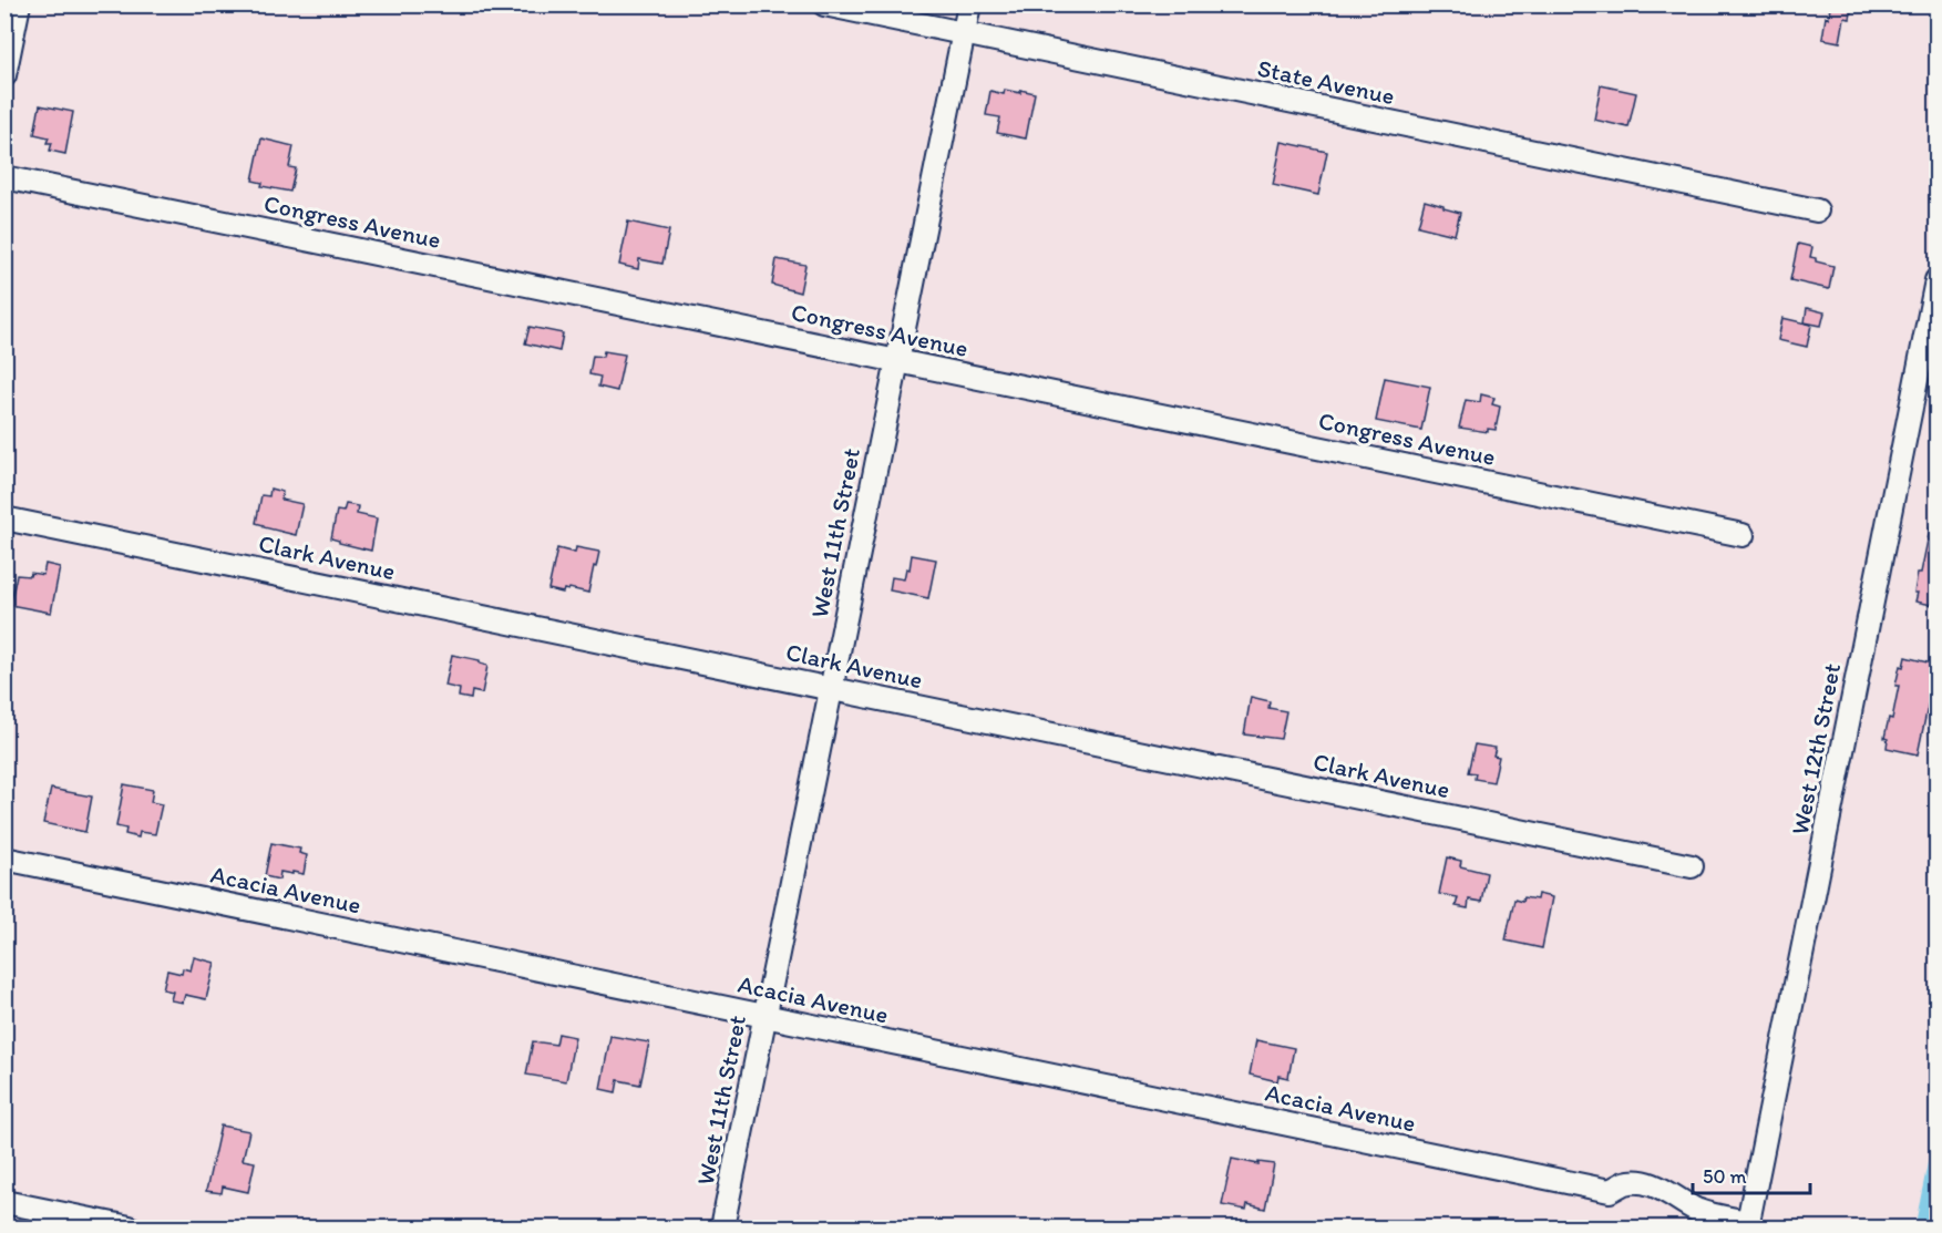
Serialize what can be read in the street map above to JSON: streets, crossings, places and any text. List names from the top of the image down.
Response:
{
  "streets": {
    "street": [
      "State Avenue",
      "Congress Avenue",
      "West 11th Street",
      "Clark Avenue",
      "West 12th Street",
      "Acacia Avenue"
    ]
  },
  "crossings": [
    ["State Avenue", "West 11th Street"],
    ["Congress Avenue", "West 11th Street"],
    ["West 11th Street", "Clark Avenue"],
    ["West 11th Street", "Acacia Avenue"],
    ["West 12th Street", "Acacia Avenue"]
  ],
  "scale_bar": "50 m"
}
